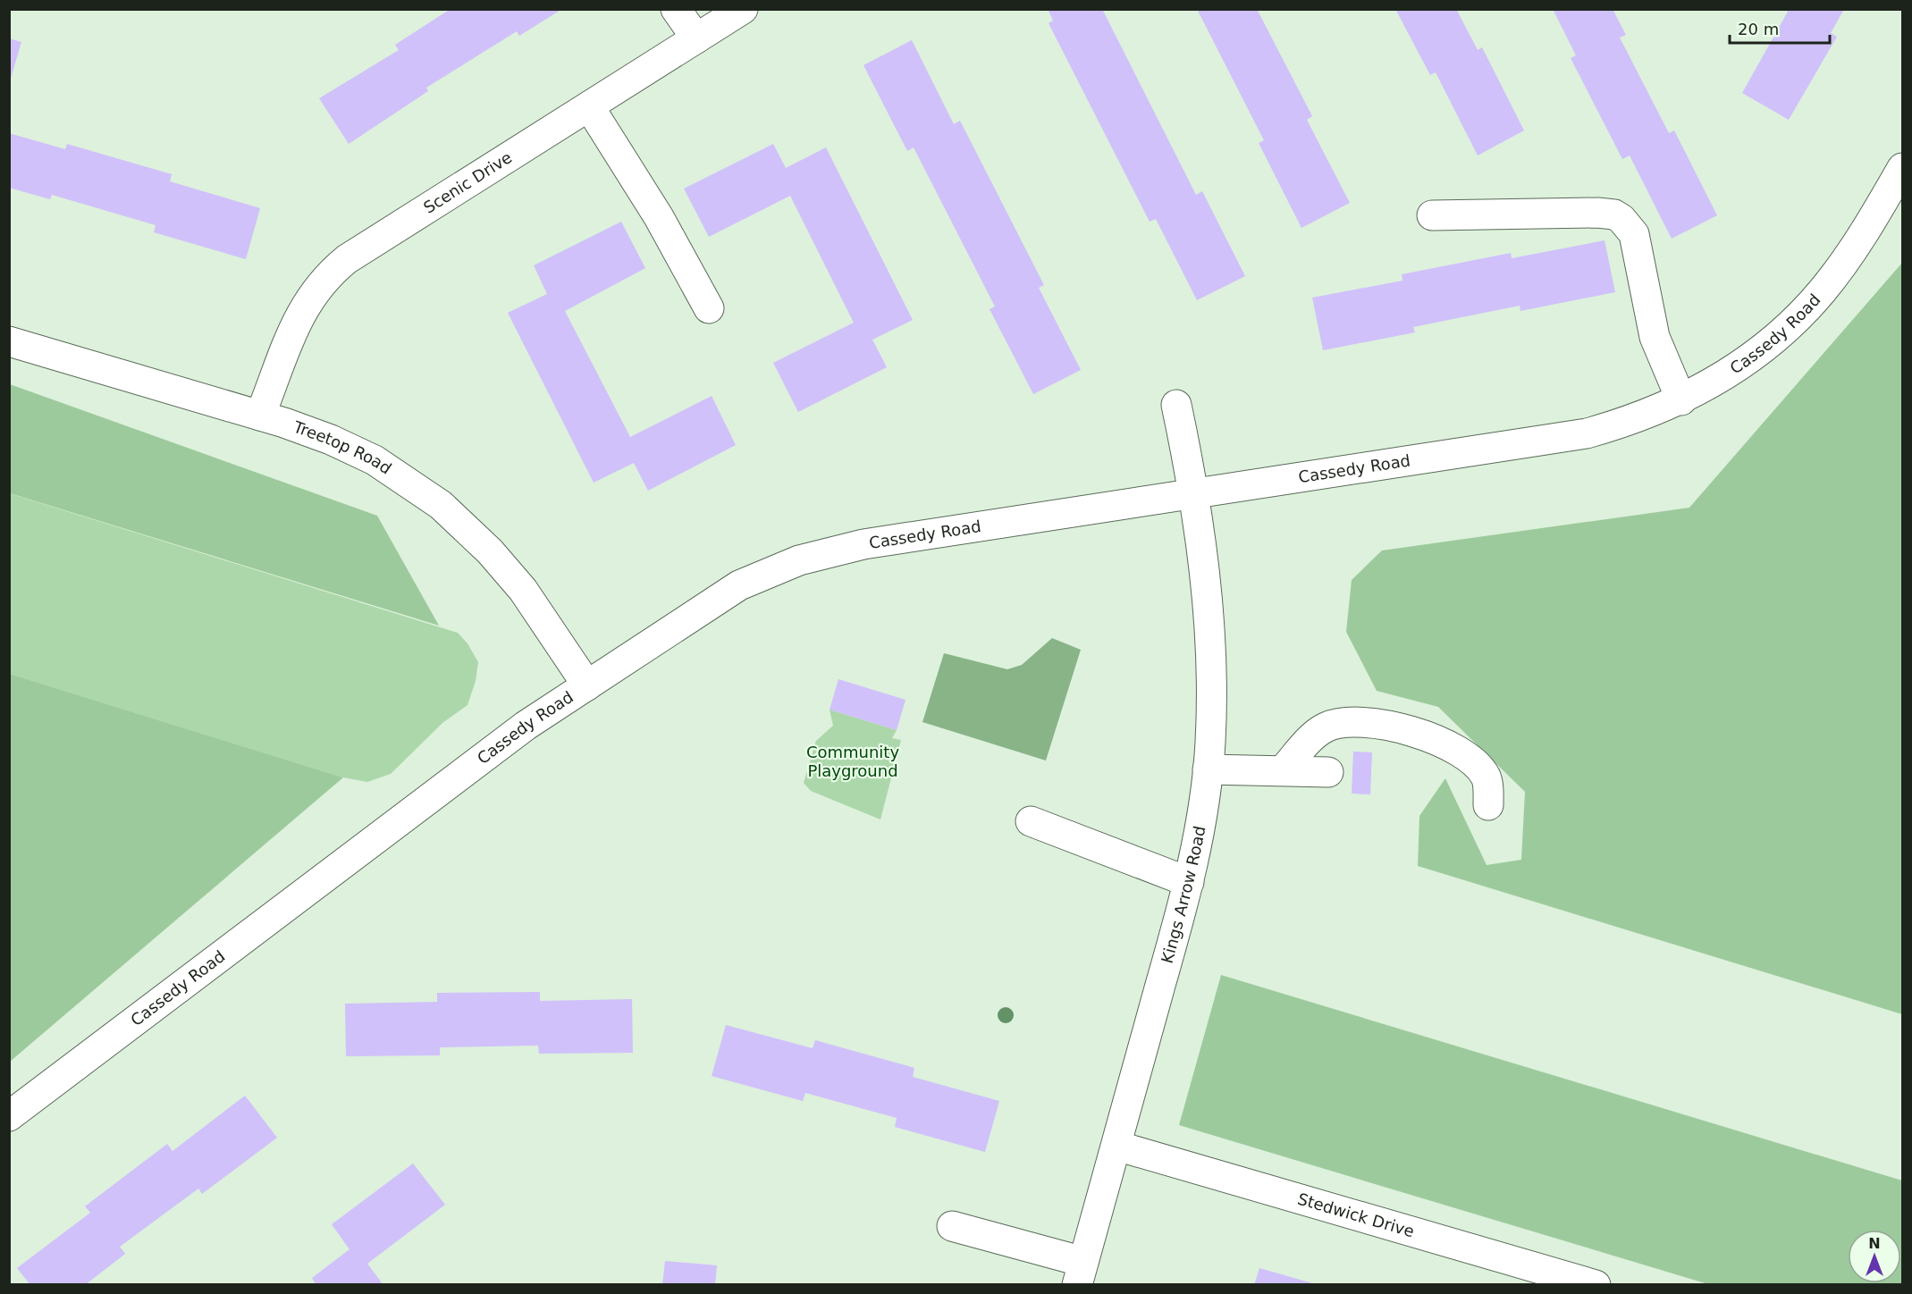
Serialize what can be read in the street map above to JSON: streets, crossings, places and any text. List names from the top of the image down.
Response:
{
  "streets": {
    "street": [
      "Scenic Drive",
      "Cassedy Road",
      "Treetop Road",
      "Kings Arrow Road",
      "Stedwick Drive"
    ]
  },
  "crossings": [
    ["Scenic Drive", "Treetop Road"],
    ["Cassedy Road", "Treetop Road"],
    ["Cassedy Road", "Kings Arrow Road"],
    ["Kings Arrow Road", "Stedwick Drive"]
  ],
  "parks": ["Community Playground"],
  "scale_bar": "20 m",
  "north": "top"
}
